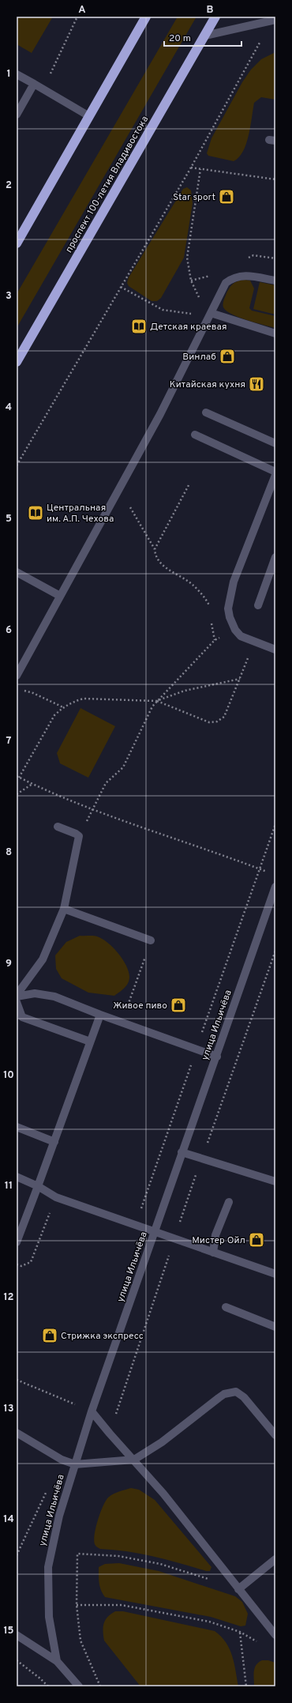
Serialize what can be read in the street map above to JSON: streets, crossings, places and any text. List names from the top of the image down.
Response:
{
  "streets": {
    "highway": ["проспект 100-летия Владивостока"],
    "street": ["улица Ильичёва"]
  },
  "places": {
    "shop": [
      "Star sport",
      "Винлаб",
      "Живое пиво",
      "Мистер Ойл",
      "Стрижка экспресс"
    ],
    "library": ["Детская краевая", "Центральная им. А.П. Чехова"],
    "restaurant": ["Китайская кухня"]
  },
  "scale_bar": "20 m",
  "grid": {
    "columns": ["A", "B"],
    "rows": [
      "1",
      "2",
      "3",
      "4",
      "5",
      "6",
      "7",
      "8",
      "9",
      "10",
      "11",
      "12",
      "13",
      "14",
      "15"
    ]
  }
}
